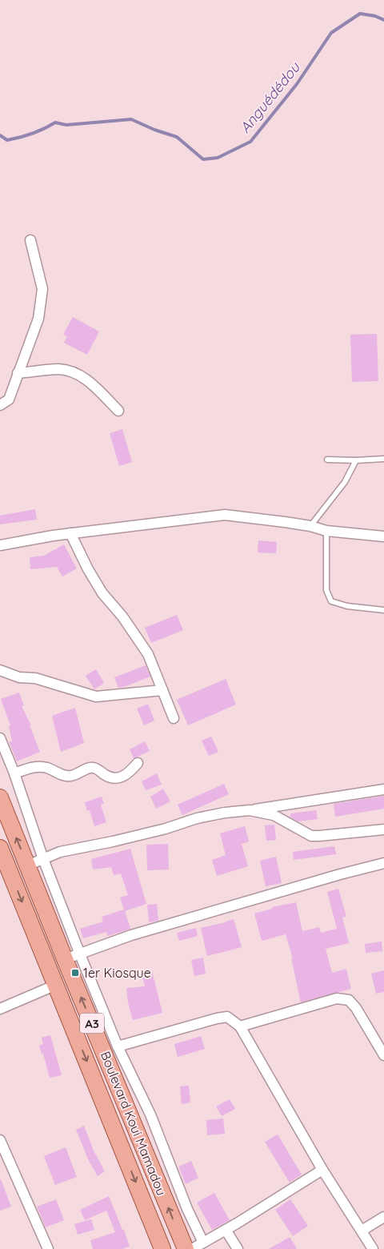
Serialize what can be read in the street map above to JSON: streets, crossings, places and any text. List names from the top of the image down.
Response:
{
  "streets": {
    "main road": ["A3", "Boulevard Koui Mamadou"]
  },
  "water": ["Anguédédou"],
  "places": {
    "transit": ["1er Kiosque"]
  }
}
